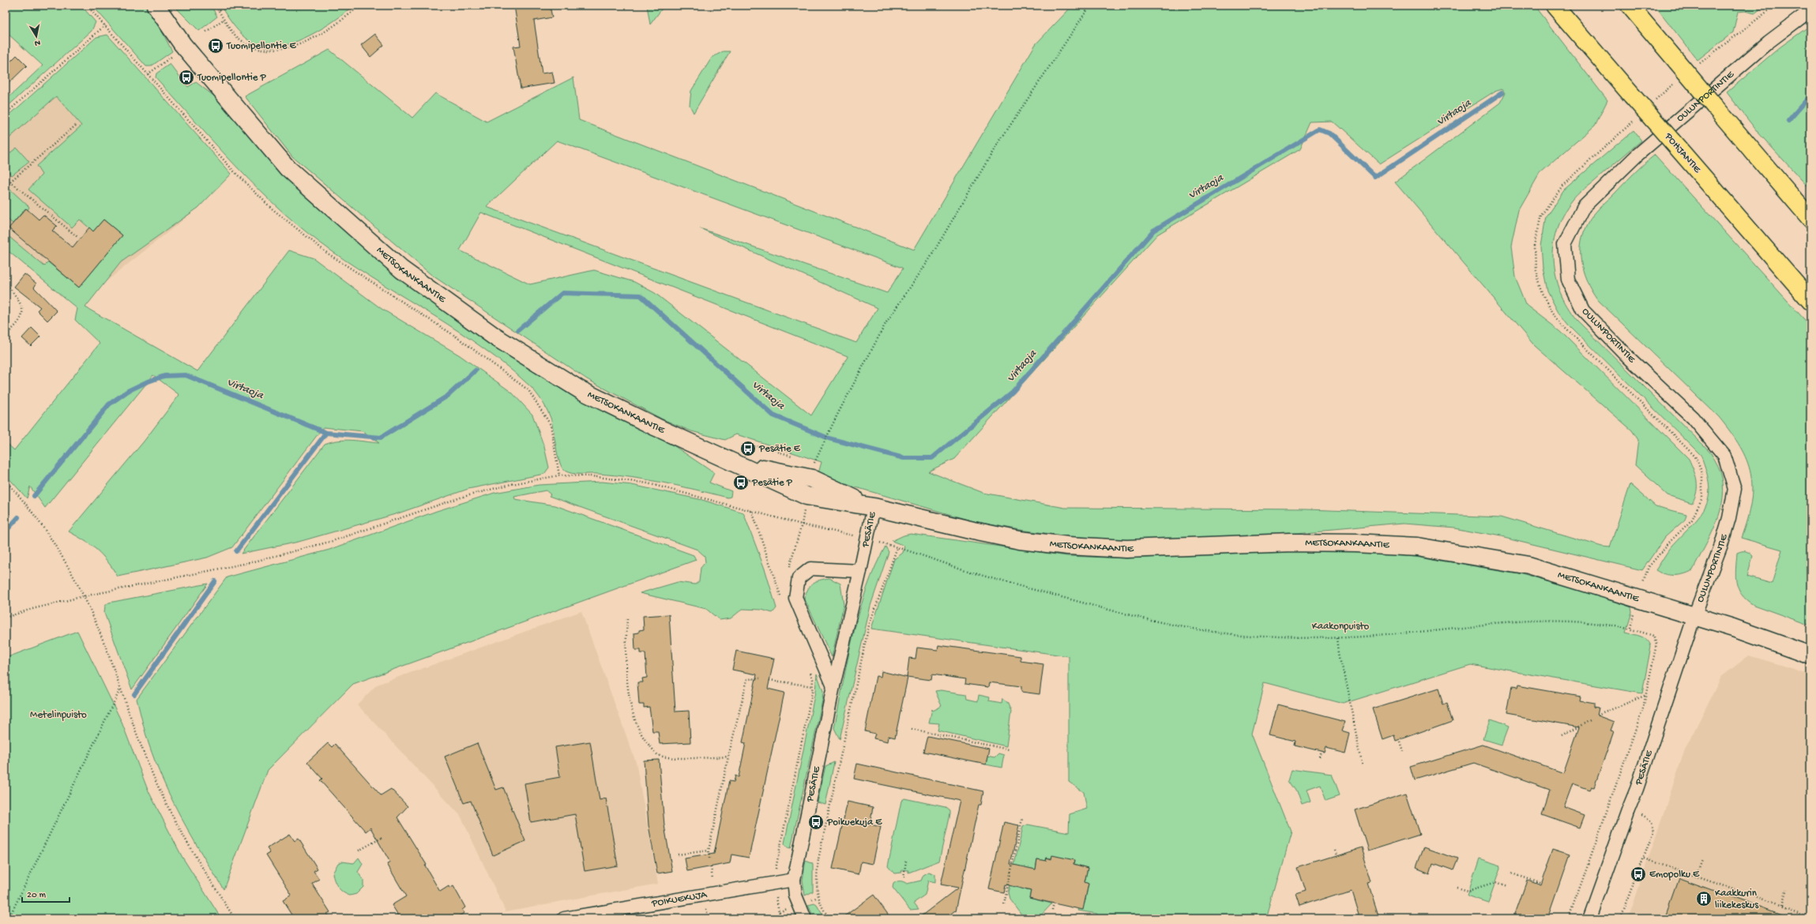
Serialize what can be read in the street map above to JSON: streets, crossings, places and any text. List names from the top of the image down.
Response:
{
  "streets": {
    "highway": ["POHJANTIE"],
    "street": [
      "OULUNPORTINTIE",
      "METSOKANKAANTIE",
      "PESÄTIE",
      "POIKUEKUJA"
    ]
  },
  "crossings": [
    ["OULUNPORTINTIE", "METSOKANKAANTIE"],
    ["OULUNPORTINTIE", "PESÄTIE"],
    ["METSOKANKAANTIE", "PESÄTIE"],
    ["PESÄTIE", "POIKUEKUJA"]
  ],
  "water": ["Virtaoja"],
  "parks": ["Kaakonpuisto", "Metelinpuisto"],
  "places": {
    "bus stop": [
      "Tuomipellontie E",
      "Tuomipellontie P",
      "Pesätie E",
      "Pesätie P",
      "Poikuekuja E",
      "Emopolku E"
    ],
    "building": ["Kaakkurin liikekeskus"]
  },
  "scale_bar": "20 m",
  "north": "bottom"
}
